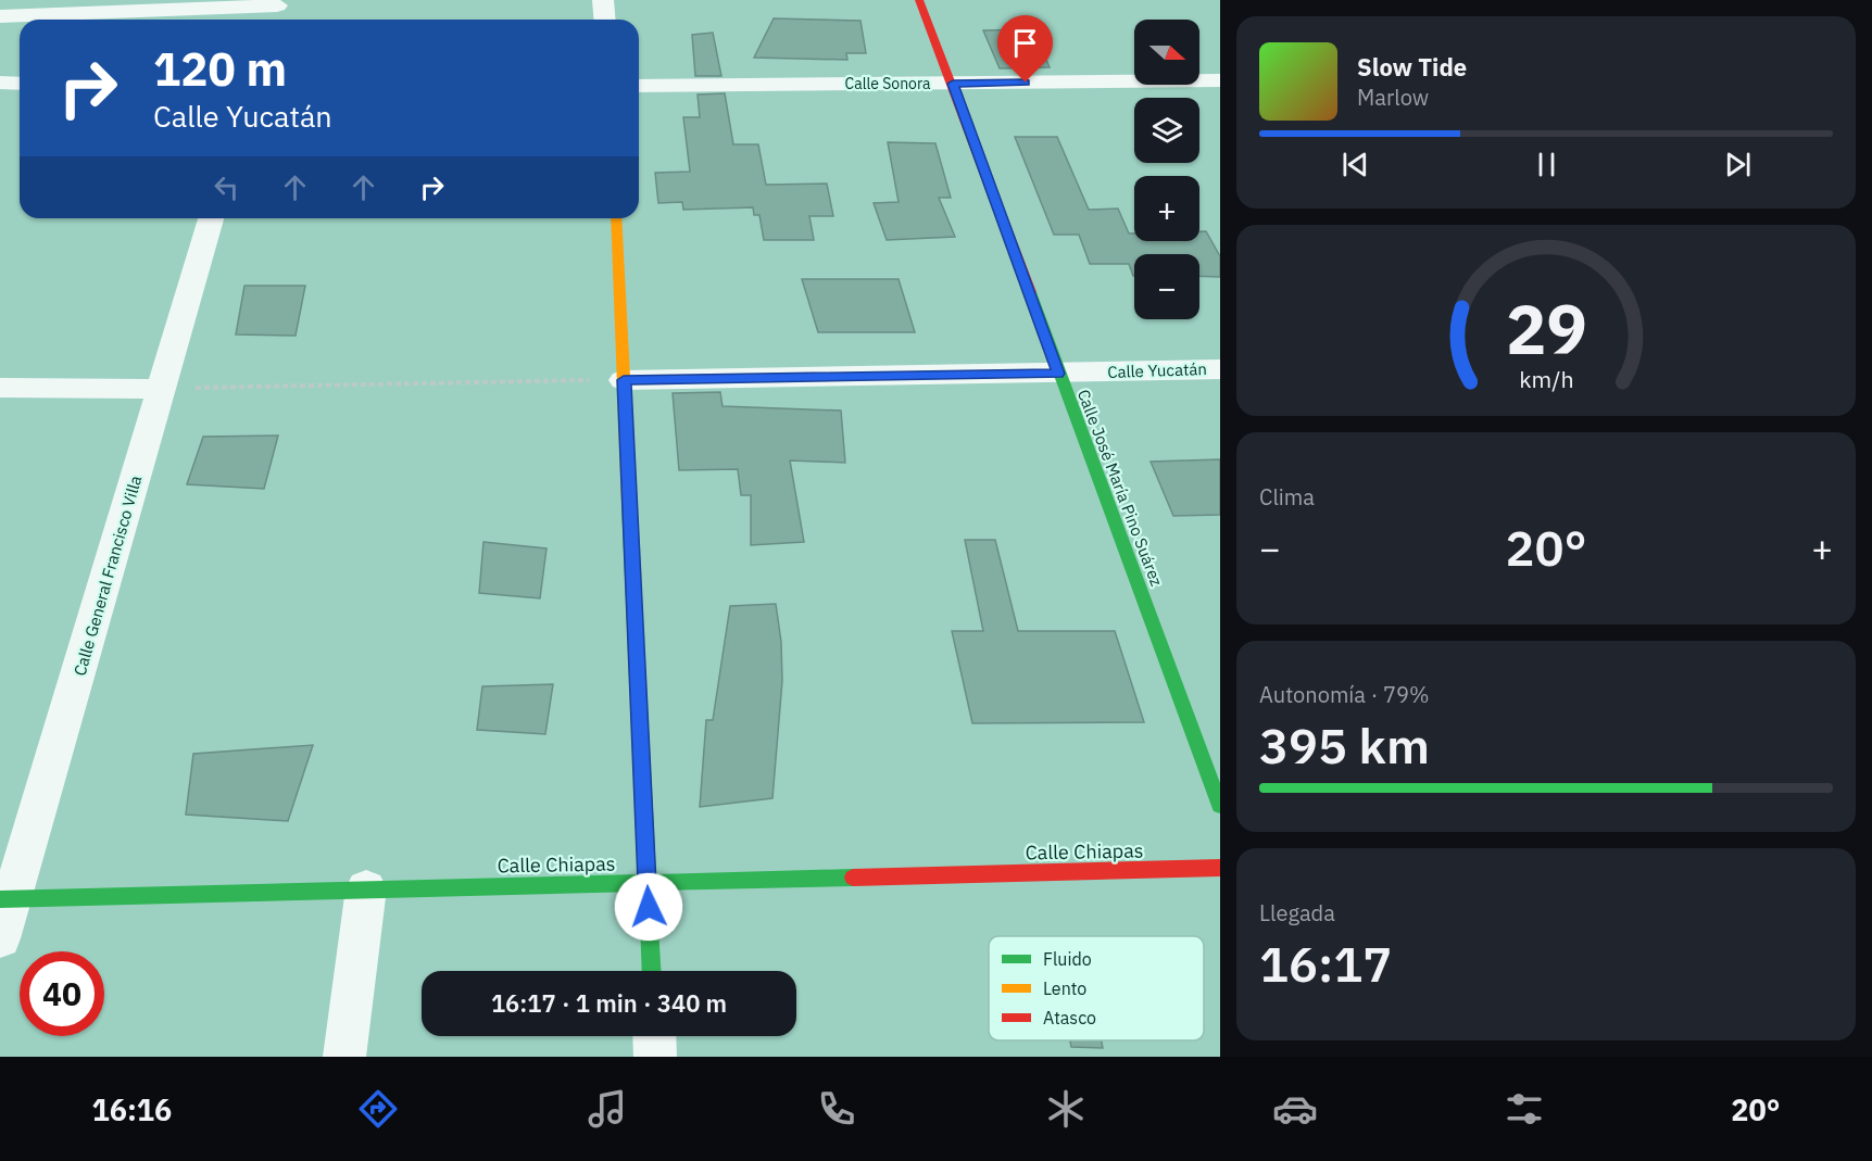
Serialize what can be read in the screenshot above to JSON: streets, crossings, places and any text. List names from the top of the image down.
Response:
{
  "streets": {
    "street": [
      "Calle Sonora",
      "Calle Yucatán",
      "Calle José María Pino Suárez",
      "Calle General Francisco Villa",
      "Calle Chiapas"
    ]
  },
  "crossings": [
    ["Calle Sonora", "Calle José María Pino Suárez"],
    ["Calle Yucatán", "Calle José María Pino Suárez"],
    ["Calle General Francisco Villa", "Calle Chiapas"]
  ],
  "legend": ["Fluido", "Lento", "Atasco"],
  "north": "right",
  "page": {
    "map_buttons": ["+", "−"],
    "turn": ["120 m", "Calle Yucatán"],
    "song": ["Slow Tide", "Marlow"],
    "tile": [
      "Clima",
      ["Autonomía · 79%", "395 km"],
      ["Llegada", "16:17"]
    ],
    "heat": ["−", "20°", "+"],
    "limit": "40",
    "trip": "16:17 · 1 min · 340 m",
    "tabs": ["16:16", "20°"],
    "gauge": ["29", "km/h"]
  }
}
